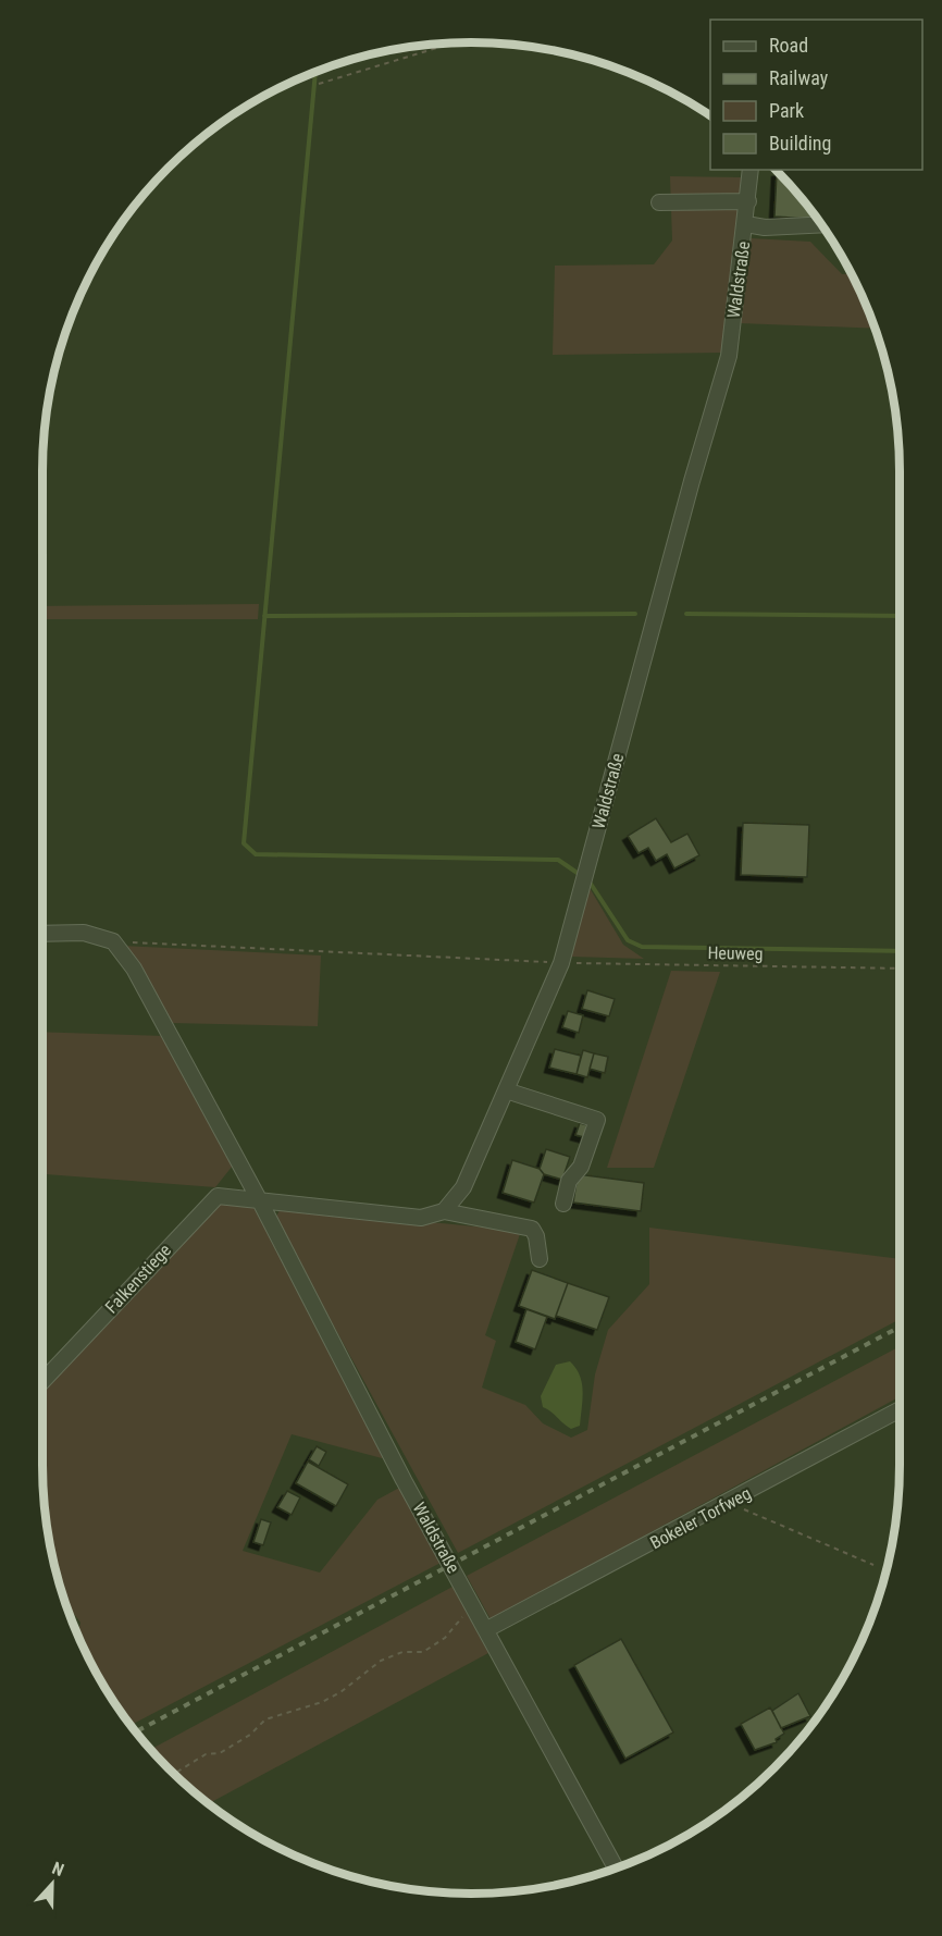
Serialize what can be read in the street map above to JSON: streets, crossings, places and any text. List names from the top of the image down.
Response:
{
  "streets": {
    "street": ["Waldstraße", "Falkenstiege", "Bokeler Torfweg"],
    "path": ["Heuweg"]
  },
  "crossings": [
    ["Waldstraße", "Heuweg"],
    ["Waldstraße", "Falkenstiege"],
    ["Waldstraße", "Bokeler Torfweg"]
  ],
  "legend": [
    "Road",
    "Railway",
    "Park",
    "Building"
  ],
  "north": "top"
}
